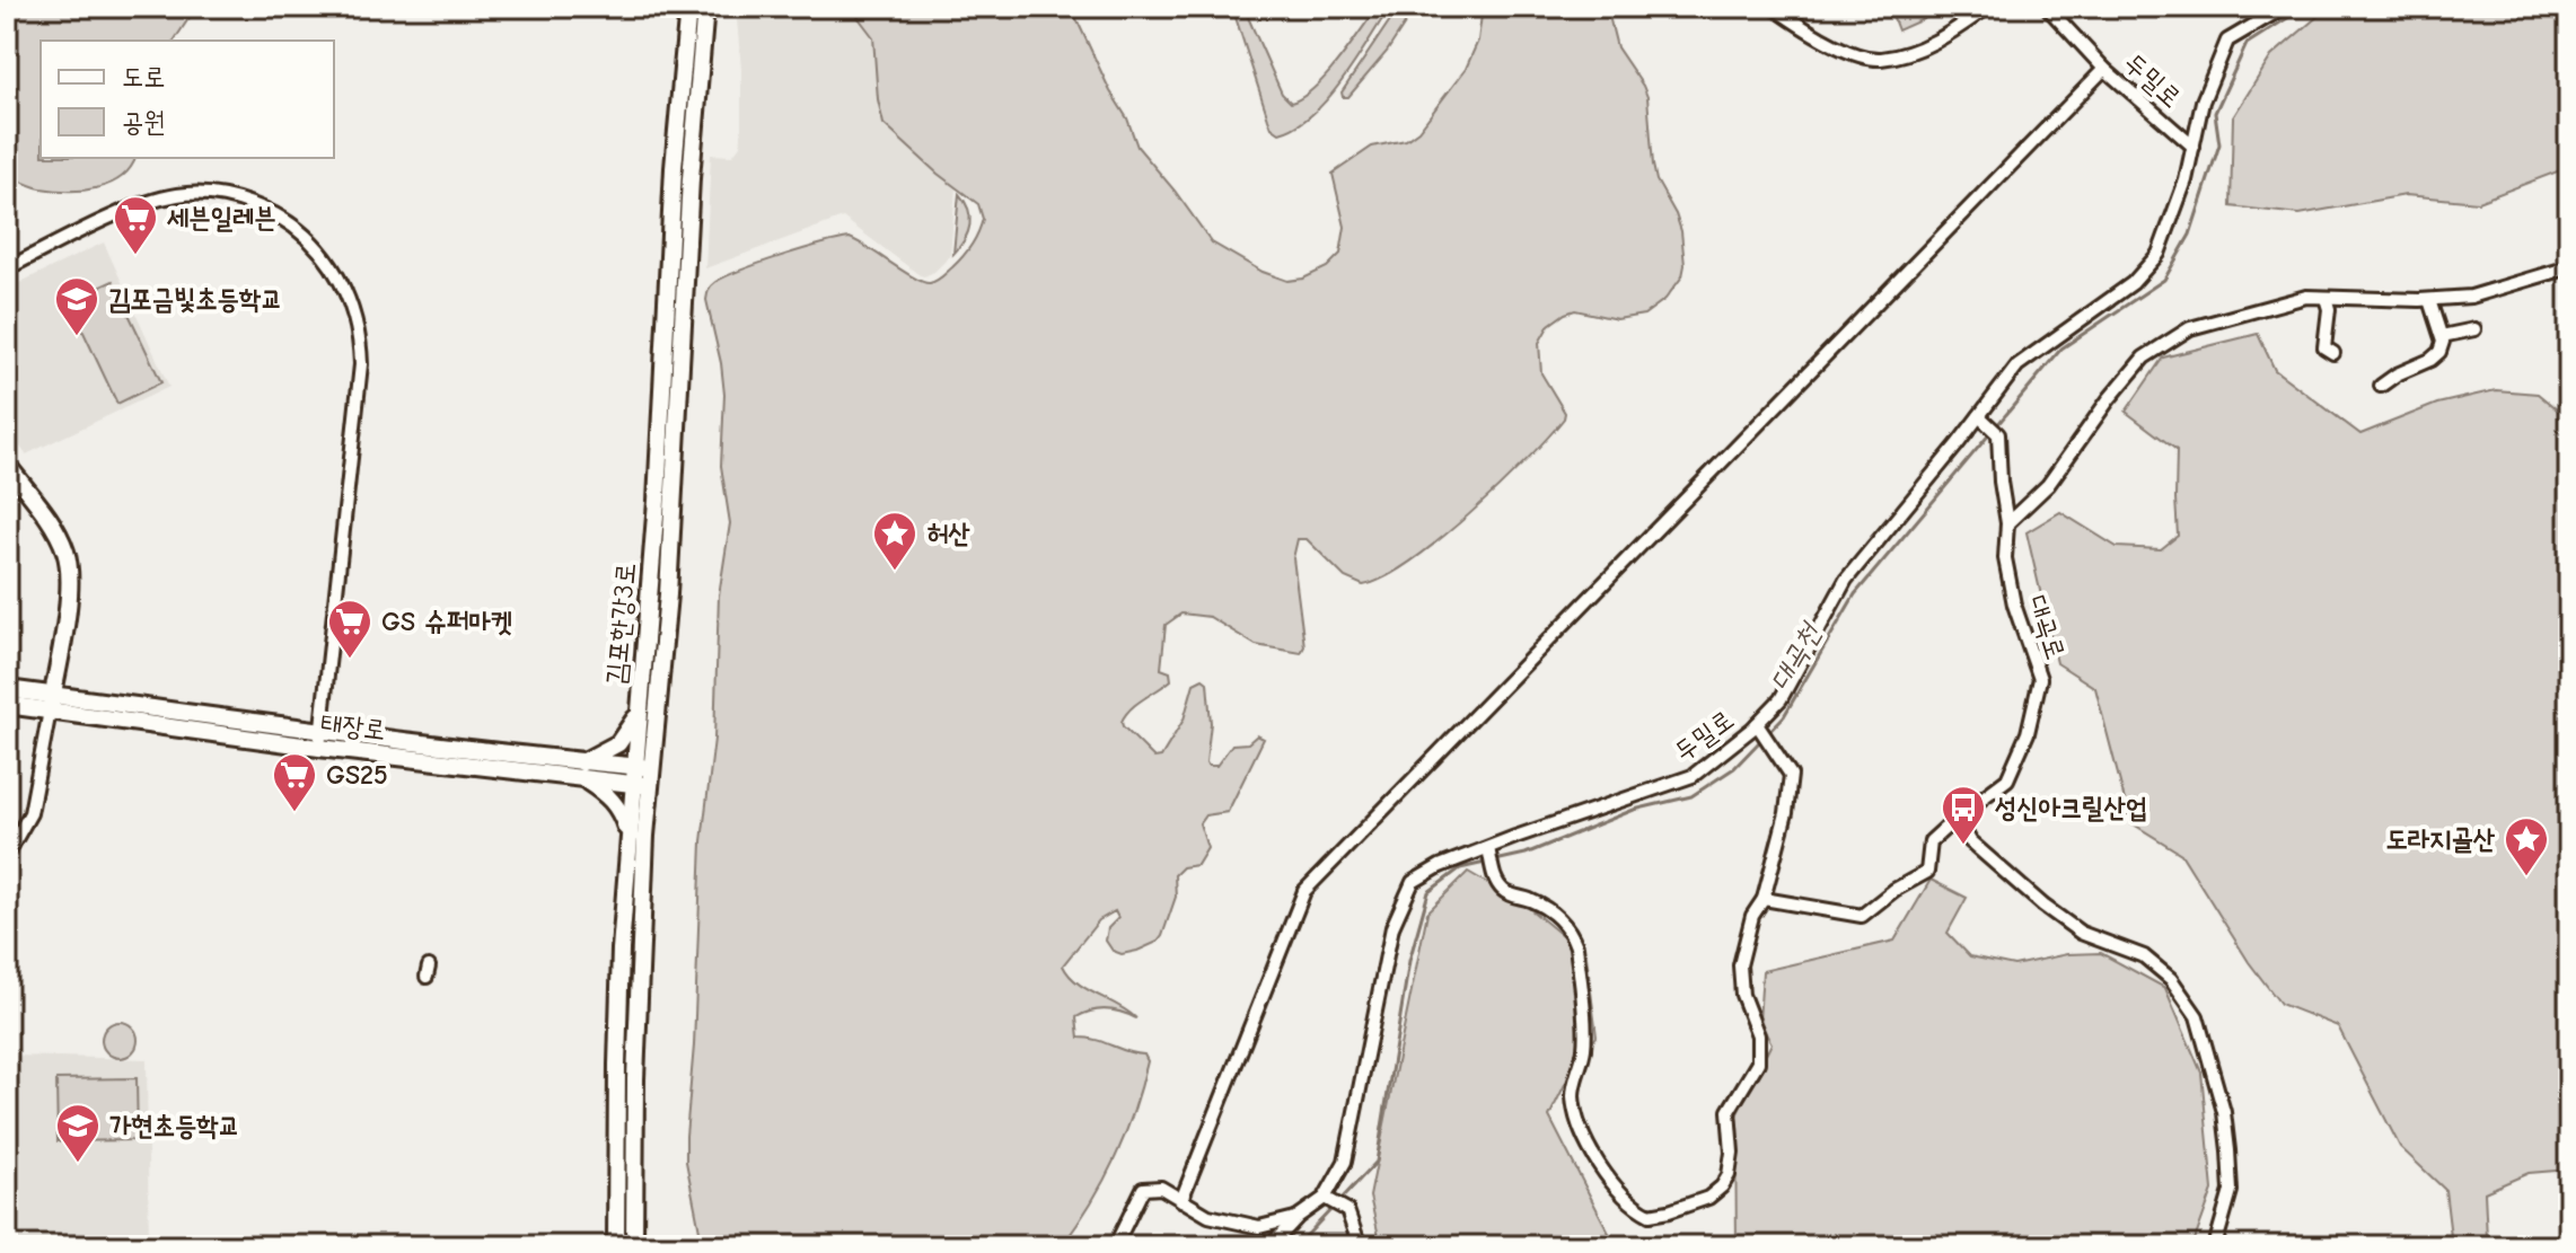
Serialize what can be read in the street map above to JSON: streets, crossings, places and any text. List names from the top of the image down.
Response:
{
  "streets": {
    "street": ["두밀로", "김포한강3로", "대곡로"]
  },
  "crossings": [
    ["두밀로", "대곡로"]
  ],
  "water": ["대곡천"],
  "places": {
    "supermarket": ["세븐일레븐", "GS 슈퍼마켓", "GS25"],
    "school or university": ["김포금빛초등학교", "가현초등학교"],
    "place": ["허산", "도라지골산"],
    "bus stop": ["성신아크릴산업"]
  },
  "legend": ["도로", "공원"]
}
